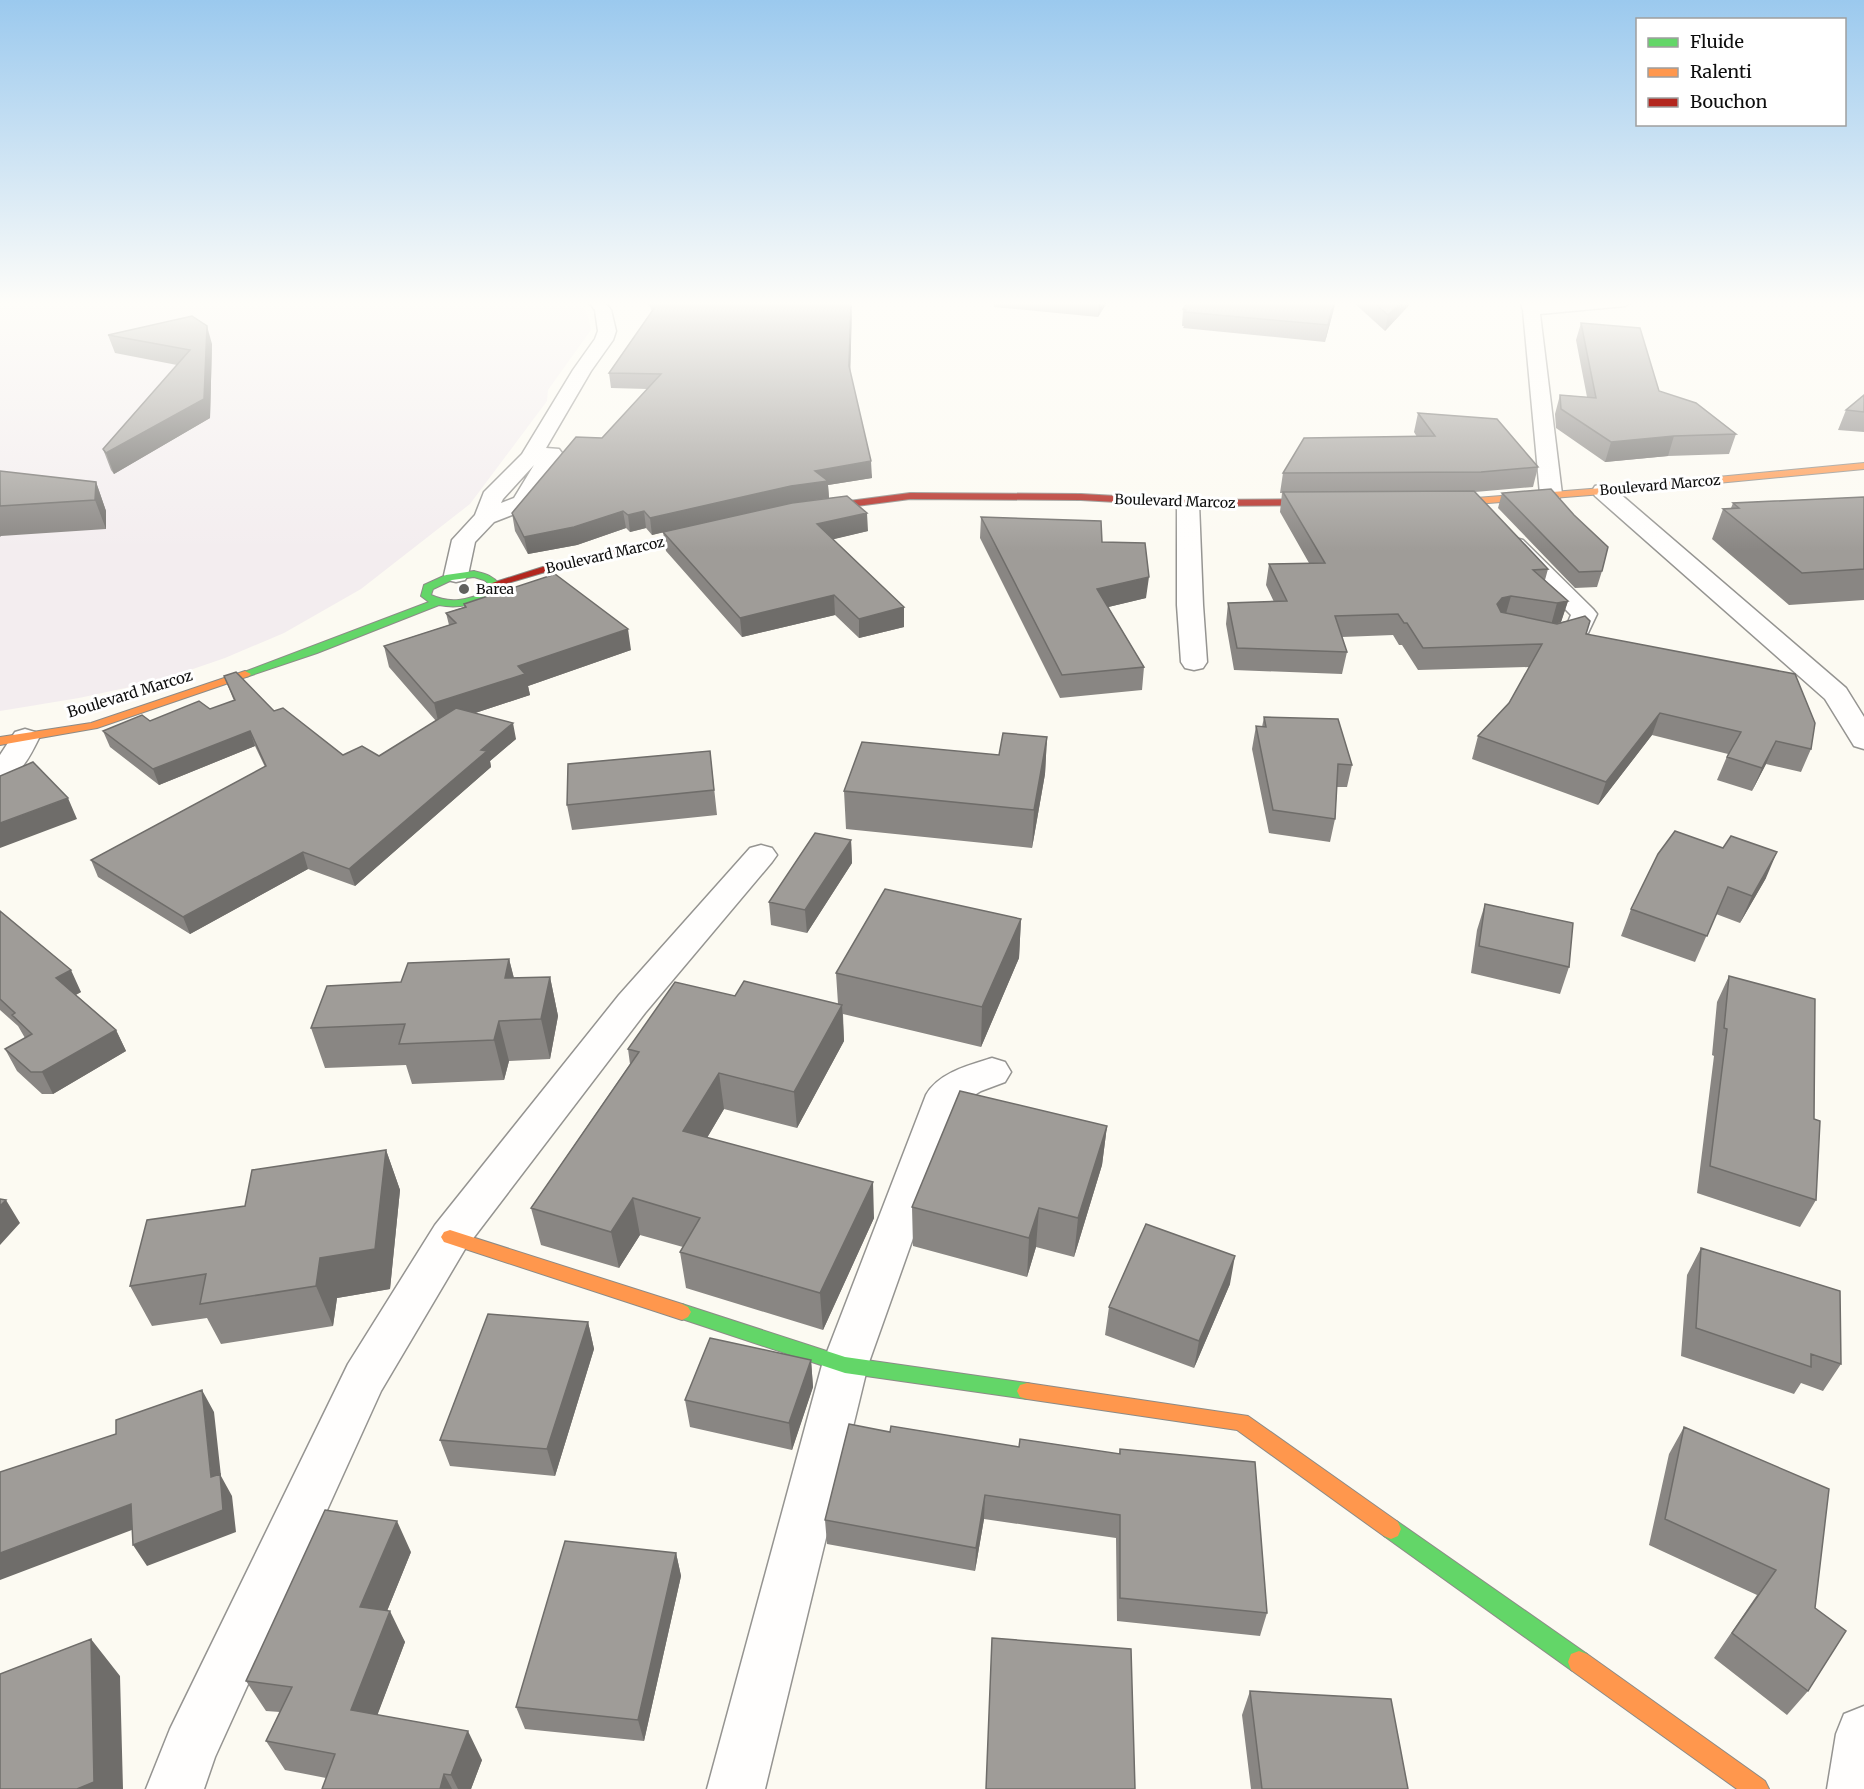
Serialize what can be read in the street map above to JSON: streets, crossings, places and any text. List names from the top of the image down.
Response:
{
  "streets": {
    "main road": ["Boulevard Marcoz"]
  },
  "places": ["Barea"],
  "legend": ["Fluide", "Ralenti", "Bouchon"]
}
